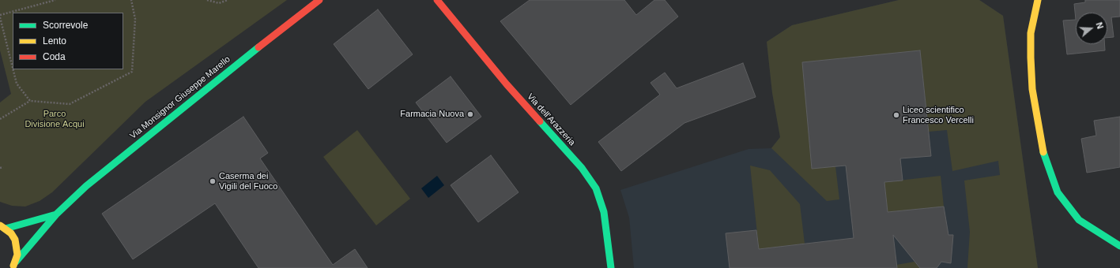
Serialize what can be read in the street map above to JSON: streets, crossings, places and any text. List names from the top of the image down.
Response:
{
  "streets": {
    "street": ["Via Monsignor Giuseppe Marello", "Via dell'Arazzeria"]
  },
  "parks": ["Parco Divisione Acqui"],
  "places": ["Farmacia Nuova", "Liceo scientifico Francesco Vercelli", "Caserma dei Vigili del Fuoco"],
  "legend": ["Scorrevole", "Lento", "Coda"],
  "north": "right"
}
